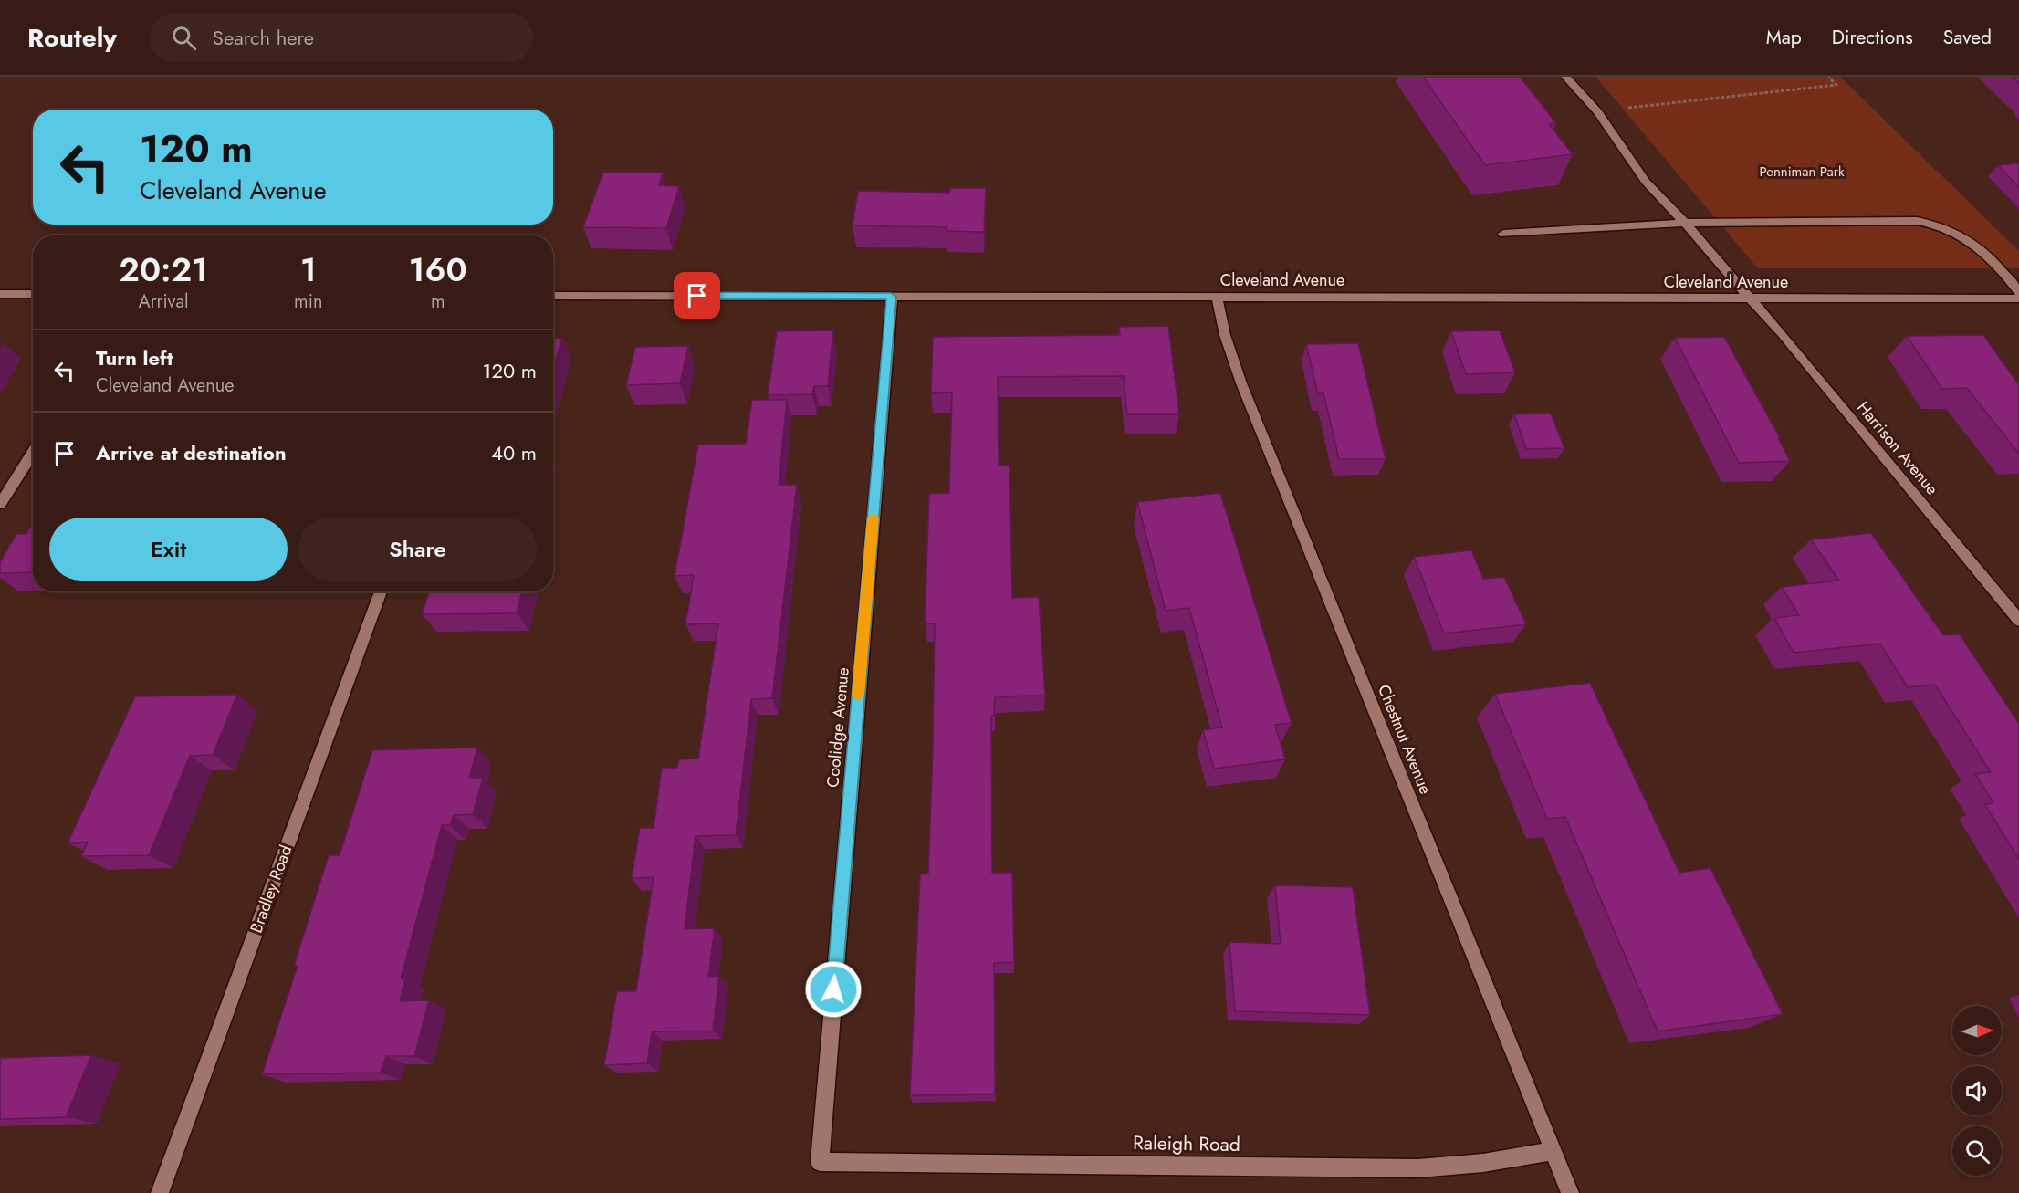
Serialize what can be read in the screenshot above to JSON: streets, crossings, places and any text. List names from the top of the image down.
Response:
{
  "streets": {
    "street": [
      "Cleveland Avenue",
      "Harrison Avenue",
      "Coolidge Avenue",
      "Chestnut Avenue",
      "Bradley Road",
      "Raleigh Road"
    ]
  },
  "crossings": [
    ["Cleveland Avenue", "Harrison Avenue"],
    ["Cleveland Avenue", "Coolidge Avenue"],
    ["Cleveland Avenue", "Chestnut Avenue"],
    ["Coolidge Avenue", "Raleigh Road"],
    ["Chestnut Avenue", "Raleigh Road"]
  ],
  "parks": ["Penniman Park"],
  "north": "right",
  "page": {
    "header": "Routely",
    "search": "Search here",
    "nav": ["Map", "Directions", "Saved"],
    "turn": ["120 m", "Cleveland Avenue"],
    "eta": [
      "20:21",
      "Arrival",
      "1",
      "min",
      "160",
      "m"
    ],
    "list": [
      {
        "name": "Turn left",
        "note": "Cleveland Avenue",
        "value": "120 m"
      },
      {
        "name": "Arrive at destination",
        "value": "40 m"
      }
    ],
    "buttons": ["Exit", "Share"]
  }
}
